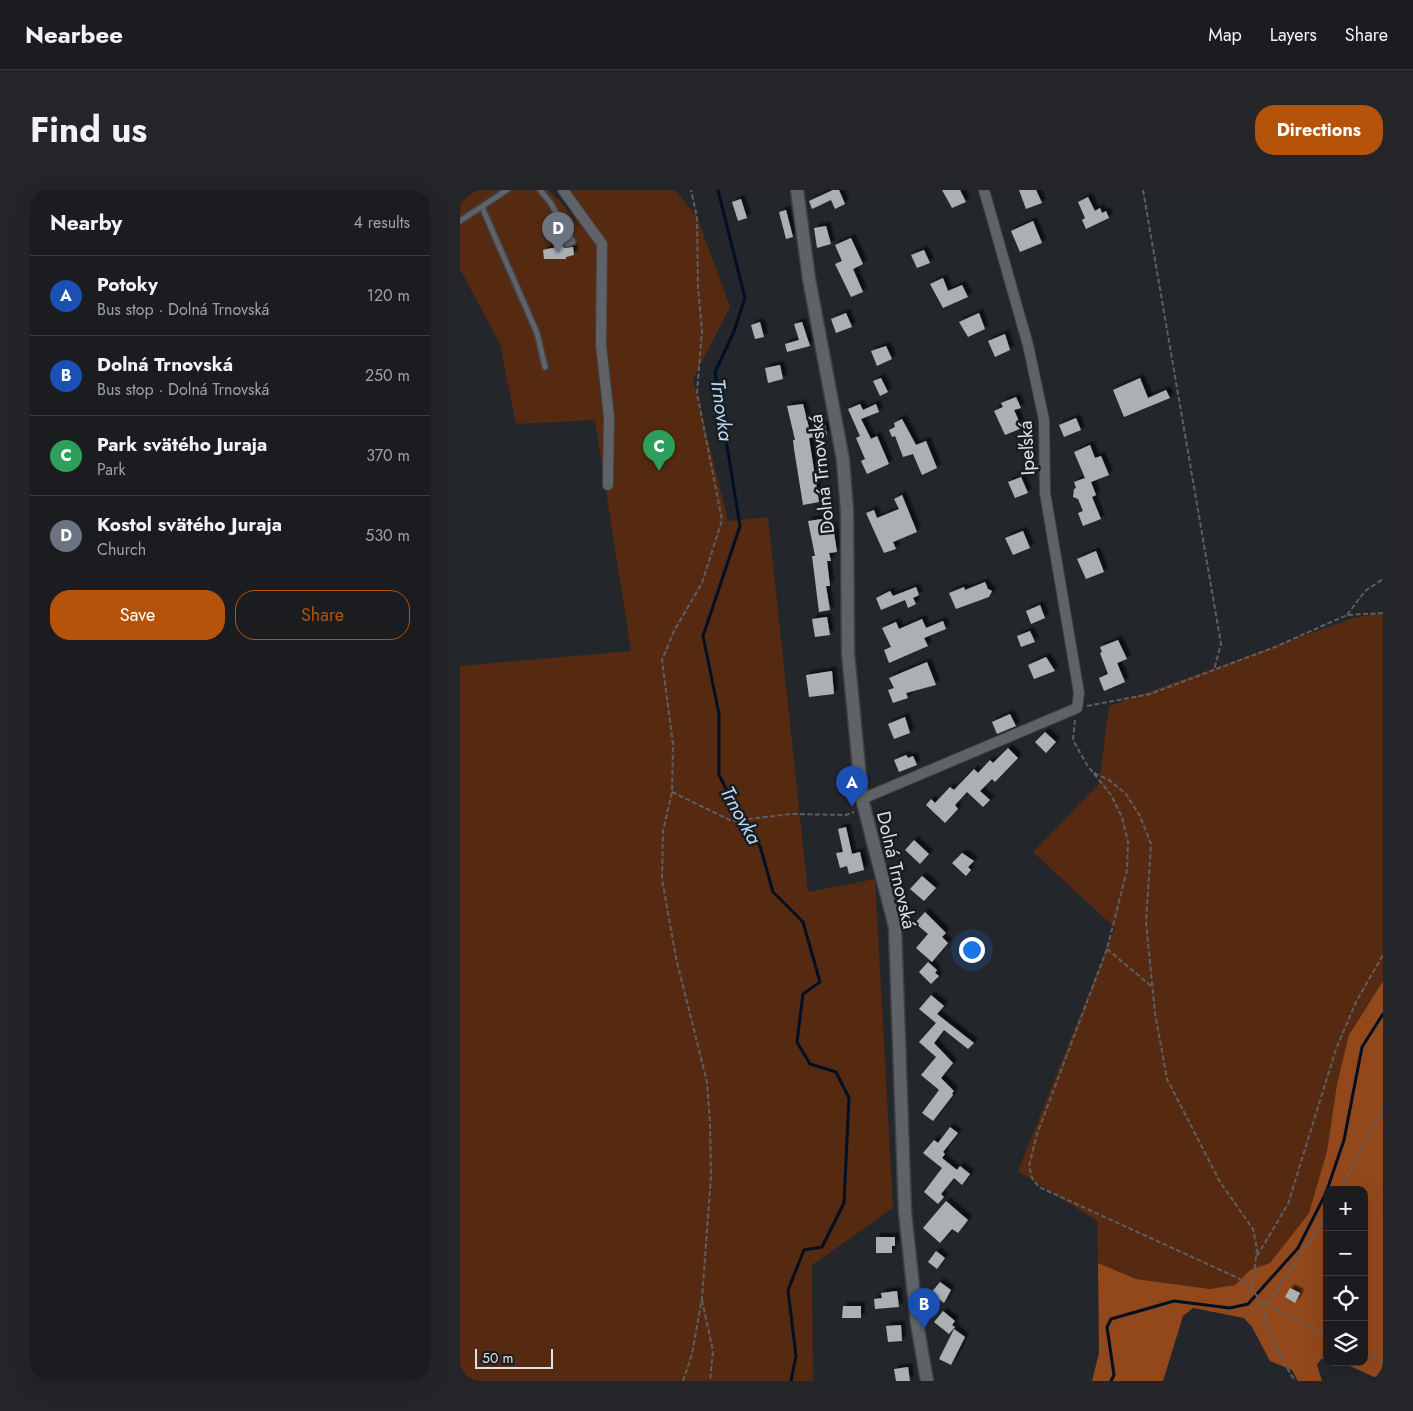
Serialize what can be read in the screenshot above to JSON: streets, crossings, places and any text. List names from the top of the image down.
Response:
{
  "streets": {
    "street": ["Ipeľská", "Dolná Trnovská"]
  },
  "water": ["Trnovka"],
  "scale_bar": "50 m",
  "page": {
    "header": "Nearbee",
    "nav": ["Map", "Layers", "Share"],
    "title": "Find us",
    "buttons": [
      "Directions",
      ["Save", "Share"]
    ],
    "heading": ["Nearby", "4 results"],
    "pins": [
      "D",
      "C",
      "A",
      "B"
    ],
    "list": [
      {
        "mark": "A",
        "name": "Potoky",
        "note": "Bus stop · Dolná Trnovská",
        "value": "120 m"
      },
      {
        "mark": "B",
        "name": "Dolná Trnovská",
        "note": "Bus stop · Dolná Trnovská",
        "value": "250 m"
      },
      {
        "mark": "C",
        "name": "Park svätého Juraja",
        "note": "Park",
        "value": "370 m"
      },
      {
        "mark": "D",
        "name": "Kostol svätého Juraja",
        "note": "Church",
        "value": "530 m"
      }
    ],
    "map_buttons": ["+", "−"],
    "scale": "50 m"
  }
}
